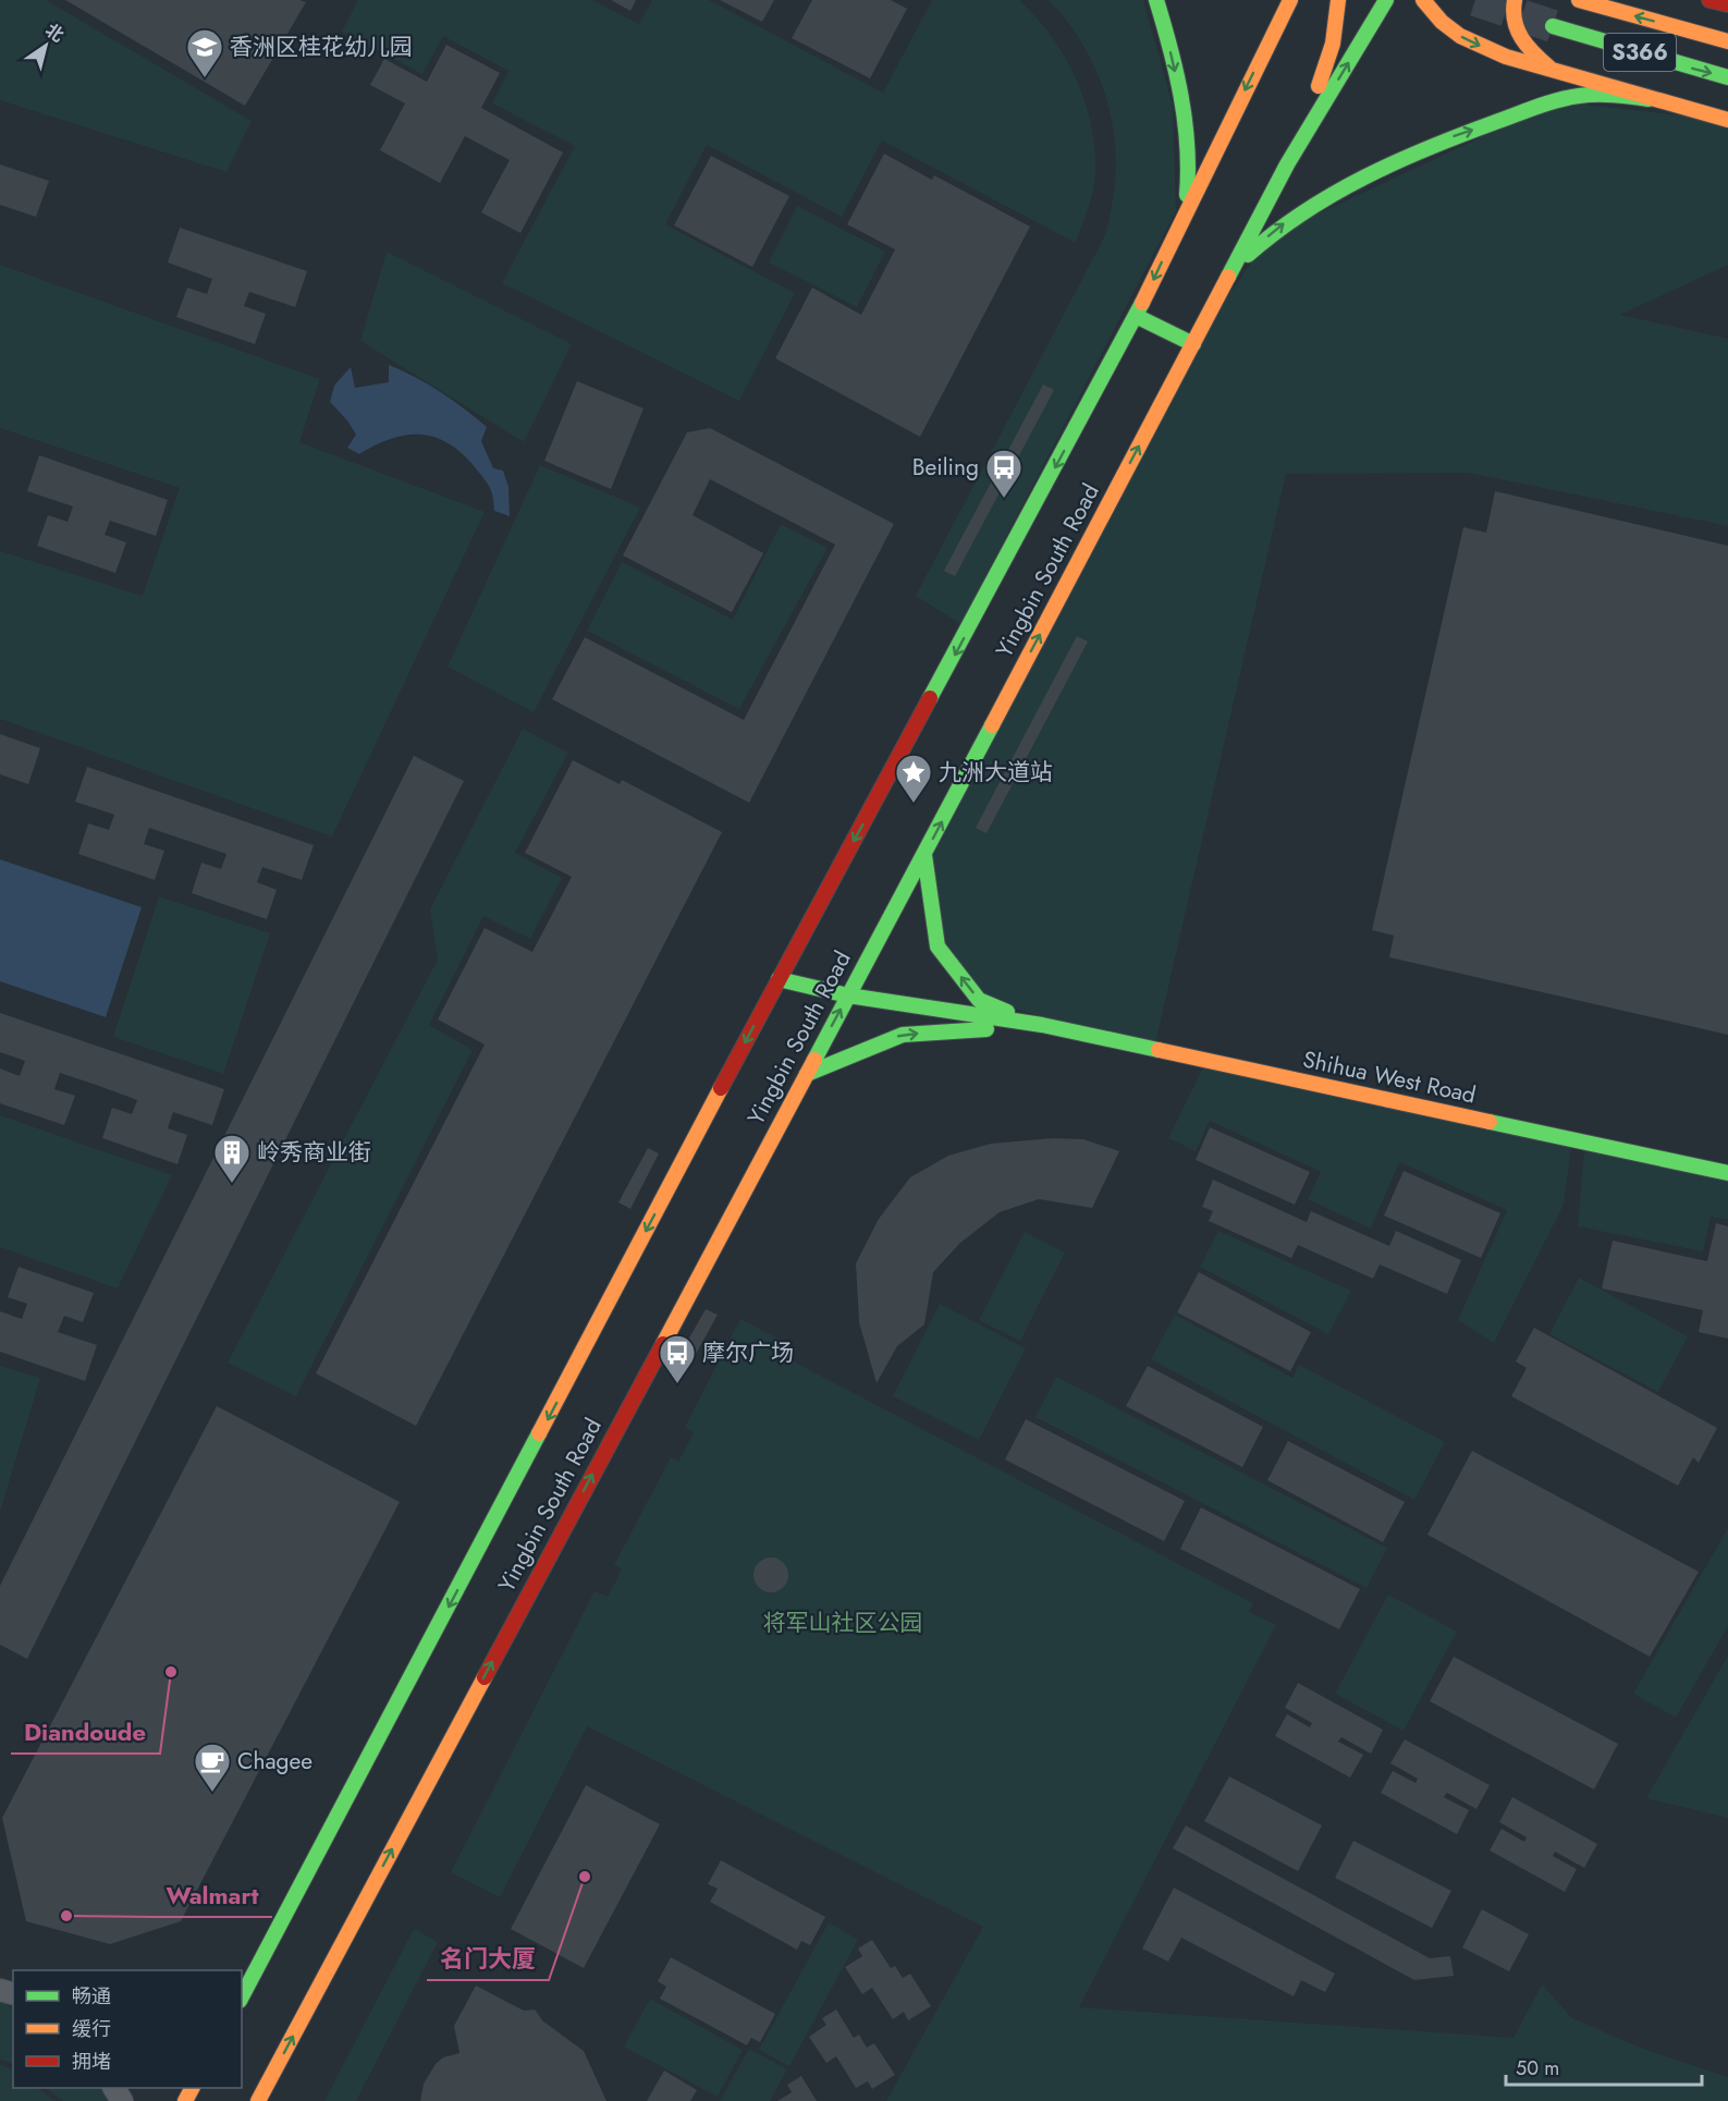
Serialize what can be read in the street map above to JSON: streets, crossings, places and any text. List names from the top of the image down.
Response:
{
  "streets": {
    "main road": ["S366", "Yingbin South Road", "Shihua West Road"]
  },
  "parks": ["将军山社区公园"],
  "places": {
    "school or university": ["香洲区桂花幼儿园"],
    "bus stop": ["Beiling", "摩尔广场"],
    "place": ["九洲大道站"],
    "building": ["岭秀商业街"],
    "other": ["Diandoude", "名门大厦", "Walmart"],
    "cafe": ["Chagee"]
  },
  "legend": ["畅通", "缓行", "拥堵"],
  "scale_bar": "50 m",
  "north": "top right"
}
